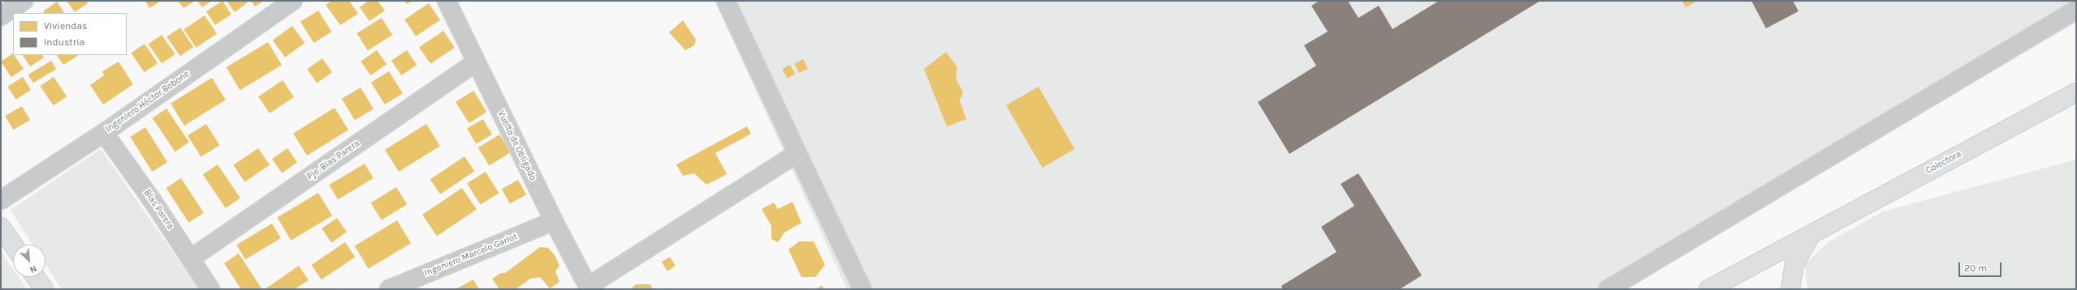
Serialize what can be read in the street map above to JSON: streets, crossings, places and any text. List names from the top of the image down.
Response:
{
  "streets": {
    "main road": ["Colectora"],
    "street": [
      "Ingeniero Héctor Bobone",
      "Vuelta de Obligado",
      "Pje. Blas Parera",
      "Blas Parera",
      "Ingeniero Marcelo Garlot"
    ]
  },
  "crossings": [
    ["Ingeniero Héctor Bobone", "Blas Parera"],
    ["Vuelta de Obligado", "Pje. Blas Parera"],
    ["Vuelta de Obligado", "Ingeniero Marcelo Garlot"],
    ["Pje. Blas Parera", "Blas Parera"]
  ],
  "legend": ["Viviendas", "Industria"],
  "scale_bar": "20 m",
  "north": "bottom right"
}
